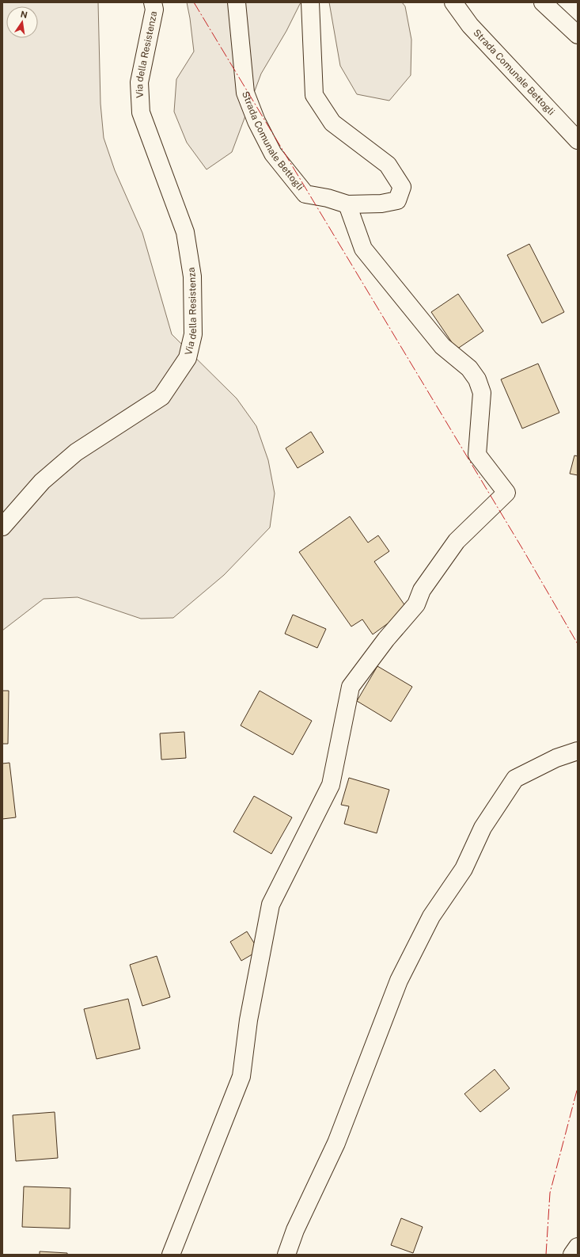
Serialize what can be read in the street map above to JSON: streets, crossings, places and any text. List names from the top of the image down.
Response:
{
  "streets": {
    "street": ["Via della Resistenza", "Strada Comunale Bettogli"]
  },
  "north": "top"
}
